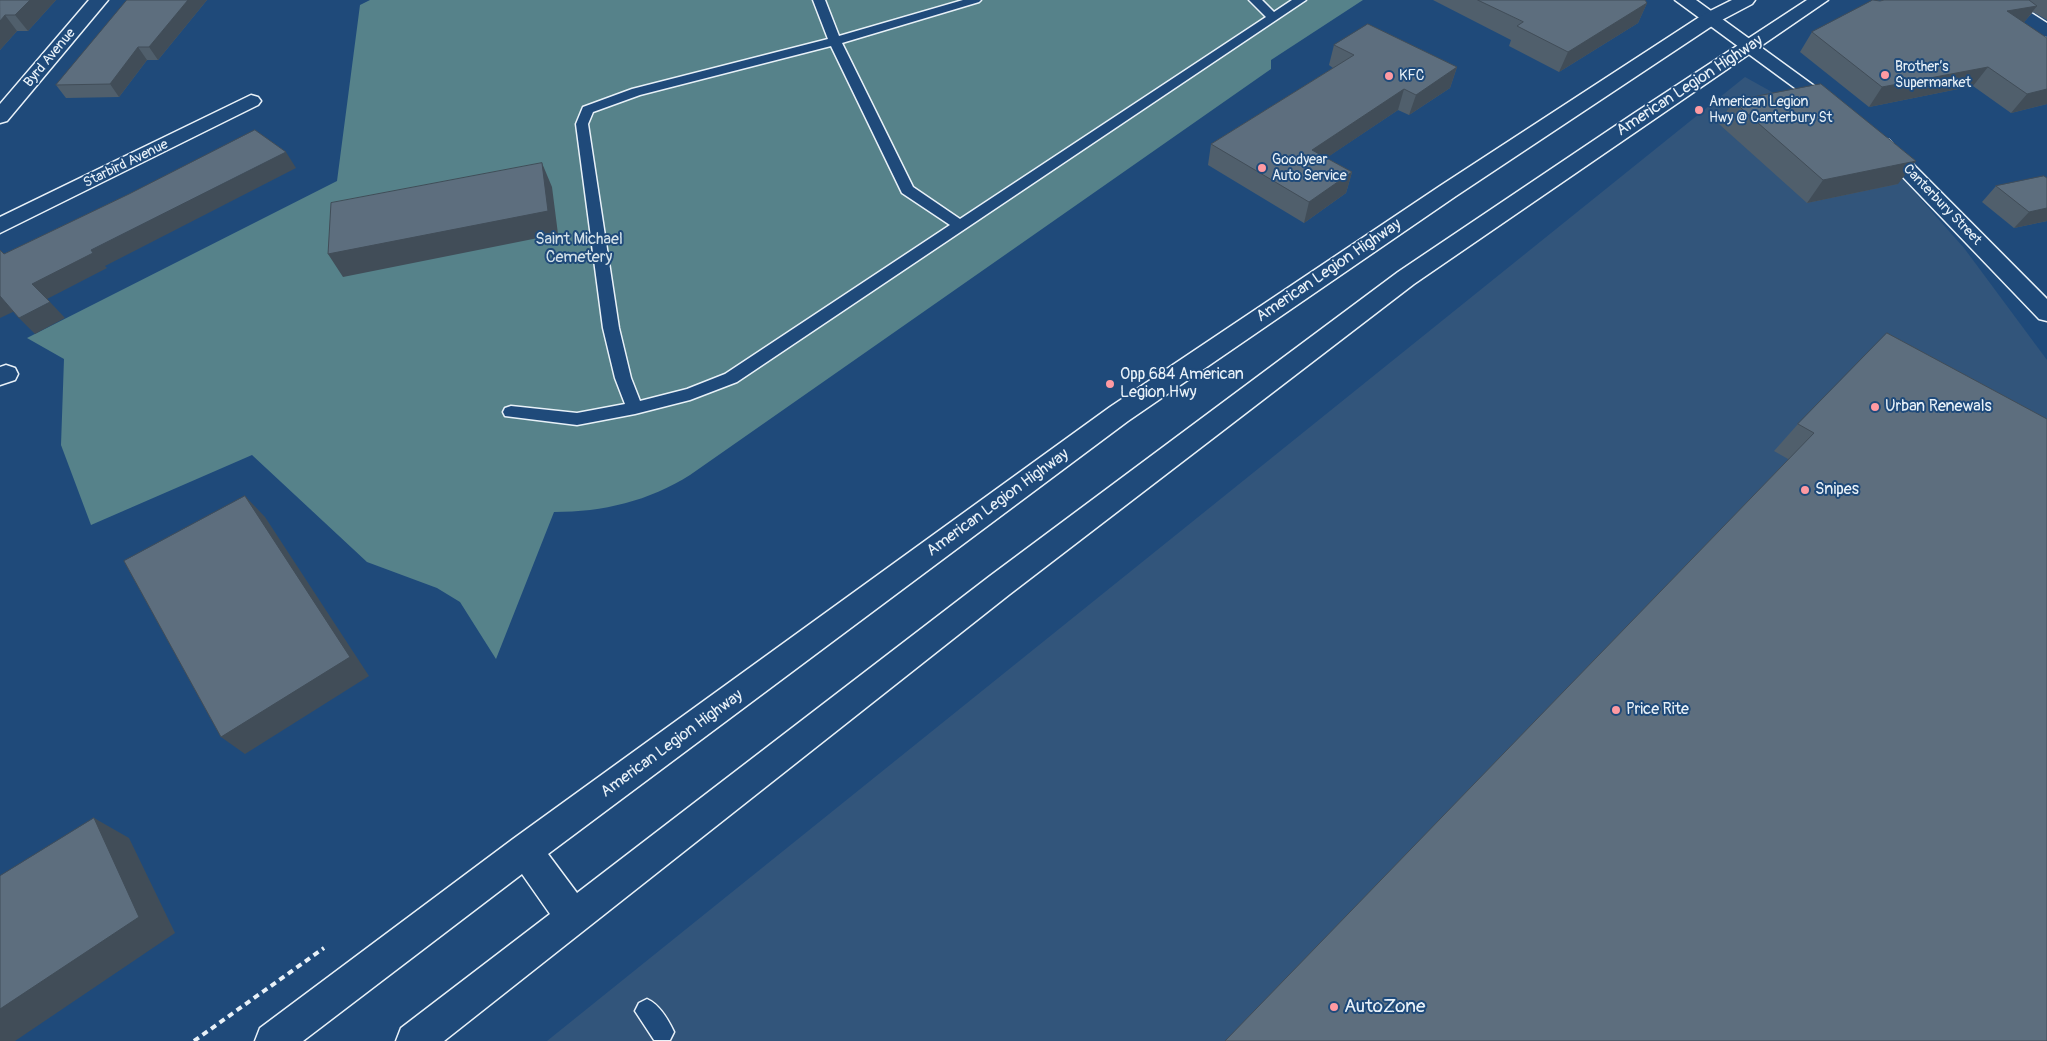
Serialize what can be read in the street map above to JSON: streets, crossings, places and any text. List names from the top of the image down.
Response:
{
  "streets": {
    "main road": [
      "Byrd Avenue",
      "American Legion Highway",
      "Starbird Avenue",
      "Canterbury Street"
    ]
  },
  "crossings": [
    ["American Legion Highway", "Canterbury Street"]
  ],
  "parks": ["Saint Michael Cemetery"],
  "places": [
    "Brother’s Supermarket",
    "KFC",
    "American Legion Hwy @ Canterbury St",
    "Goodyear Auto Service",
    "Opp 684 American Legion Hwy",
    "Urban Renewals",
    "Snipes",
    "Price Rite",
    "AutoZone"
  ]
}
